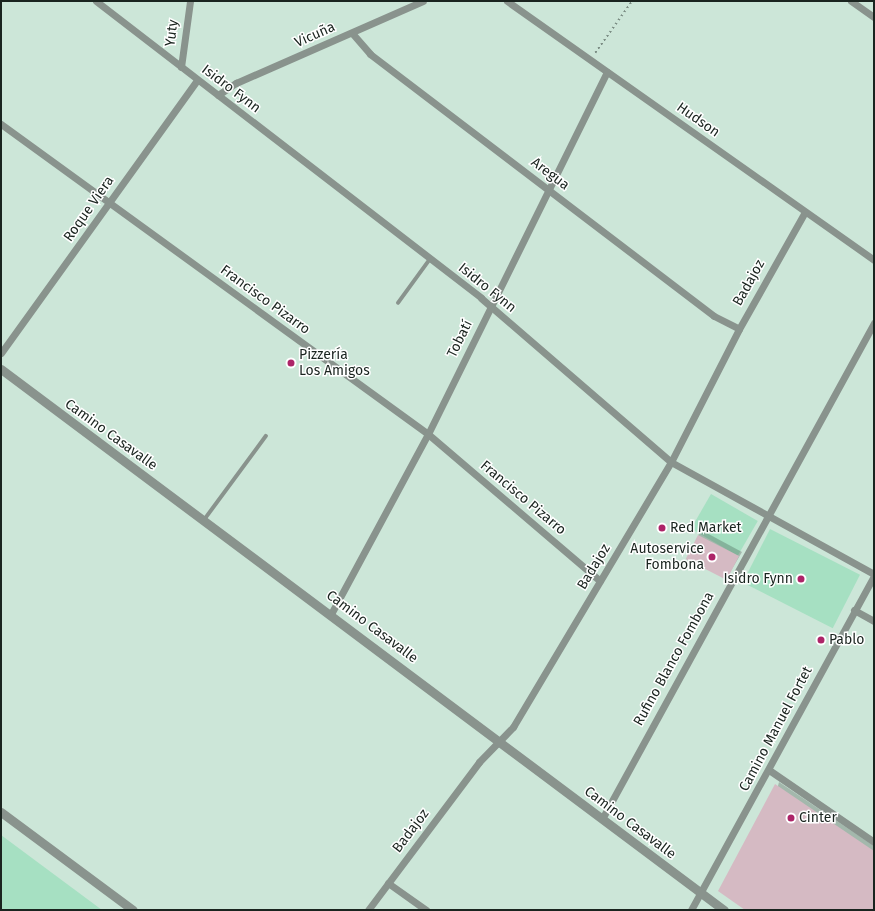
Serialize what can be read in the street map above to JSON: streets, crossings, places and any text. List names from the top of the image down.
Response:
{
  "streets": {
    "street": [
      "Yuty",
      "Vicuña",
      "Isidro Fynn",
      "Hudson",
      "Aregua",
      "Roque Viera",
      "Badajoz",
      "Francisco Pizarro",
      "Tobatí",
      "Camino Casavalle",
      "Rufino Blanco Fombona",
      "Camino Manuel Fortet"
    ]
  },
  "crossings": [
    ["Yuty", "Isidro Fynn"],
    ["Vicuña", "Isidro Fynn"],
    ["Vicuña", "Aregua"],
    ["Isidro Fynn", "Roque Viera"],
    ["Isidro Fynn", "Badajoz"],
    ["Isidro Fynn", "Tobatí"],
    ["Isidro Fynn", "Rufino Blanco Fombona"],
    ["Isidro Fynn", "Camino Manuel Fortet"],
    ["Hudson", "Badajoz"],
    ["Hudson", "Tobatí"],
    ["Aregua", "Badajoz"],
    ["Aregua", "Tobatí"],
    ["Roque Viera", "Francisco Pizarro"],
    ["Badajoz", "Francisco Pizarro"],
    ["Badajoz", "Camino Casavalle"],
    ["Francisco Pizarro", "Tobatí"],
    ["Tobatí", "Camino Casavalle"],
    ["Camino Casavalle", "Rufino Blanco Fombona"],
    ["Camino Casavalle", "Camino Manuel Fortet"]
  ],
  "places": [
    "Pizzería Los Amigos",
    "Red Market",
    "Autoservice Fombona",
    "Isidro Fynn",
    "Pablo",
    "Cinter"
  ]
}
